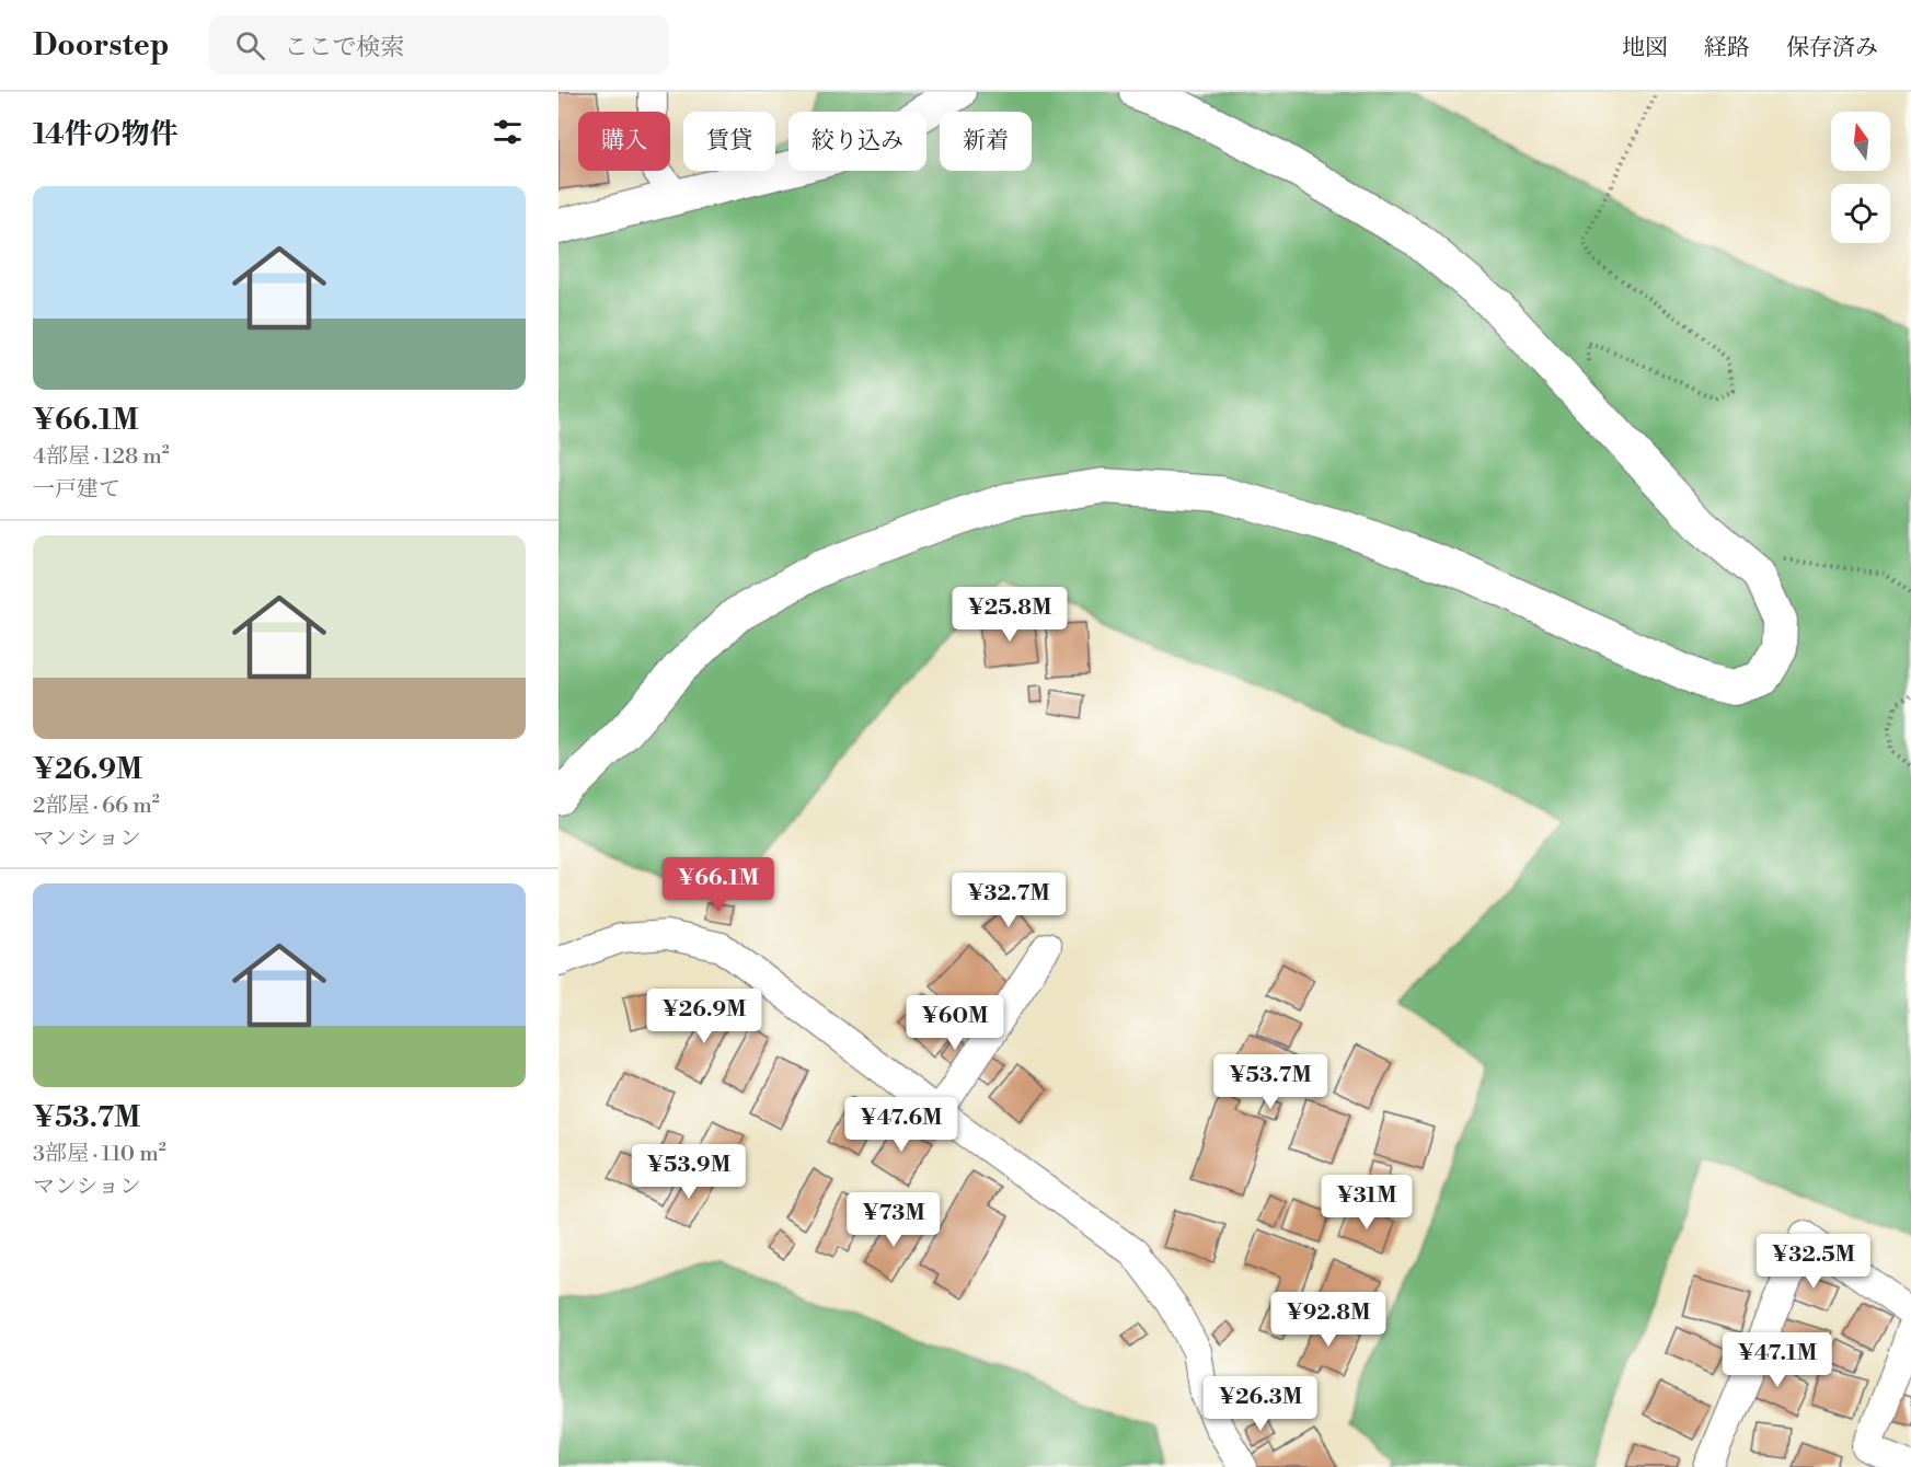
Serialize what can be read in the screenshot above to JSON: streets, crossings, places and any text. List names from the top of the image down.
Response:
{
  "north": "top",
  "page": {
    "header": "Doorstep",
    "search": "ここで検索",
    "nav": ["地図", "経路", "保存済み"],
    "heading": "14件の物件",
    "chip": [
      "購入",
      "賃貸",
      "絞り込み",
      "新着"
    ],
    "list": [
      {
        "name": "¥66.1M",
        "note": "4部屋 · 128 m² · 一戸建て"
      },
      {
        "name": "¥26.9M",
        "note": "2部屋 · 66 m² · マンション"
      },
      {
        "name": "¥53.7M",
        "note": "3部屋 · 110 m² · マンション"
      }
    ],
    "price": [
      "¥25.8M",
      "¥66.1M",
      "¥32.7M",
      "¥26.9M",
      "¥60M",
      "¥53.7M",
      "¥47.6M",
      "¥53.9M",
      "¥31M",
      "¥73M",
      "¥32.5M",
      "¥92.8M",
      "¥47.1M",
      "¥26.3M"
    ]
  }
}
